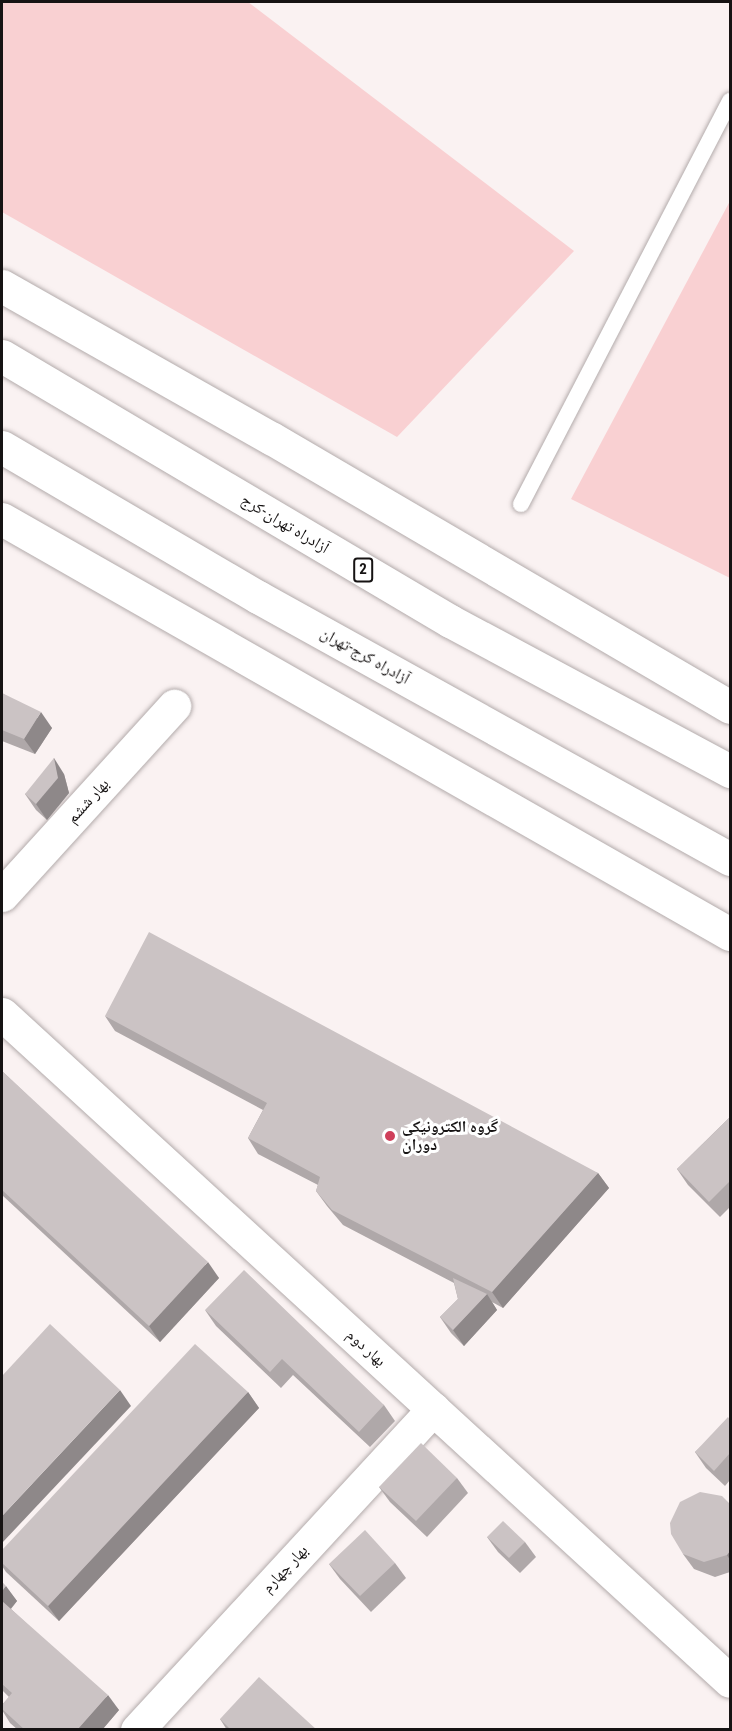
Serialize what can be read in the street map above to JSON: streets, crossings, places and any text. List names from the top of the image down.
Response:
{
  "streets": {
    "main road": [
      "آزادراه تهران-کرج",
      "2",
      "آزادراه کرج-تهران",
      "بهار ششم",
      "بهار دوم",
      "بهار چهارم"
    ]
  },
  "crossings": [
    ["بهار دوم", "بهار چهارم"]
  ],
  "places": ["گروه الکترونیکی دوران"]
}
